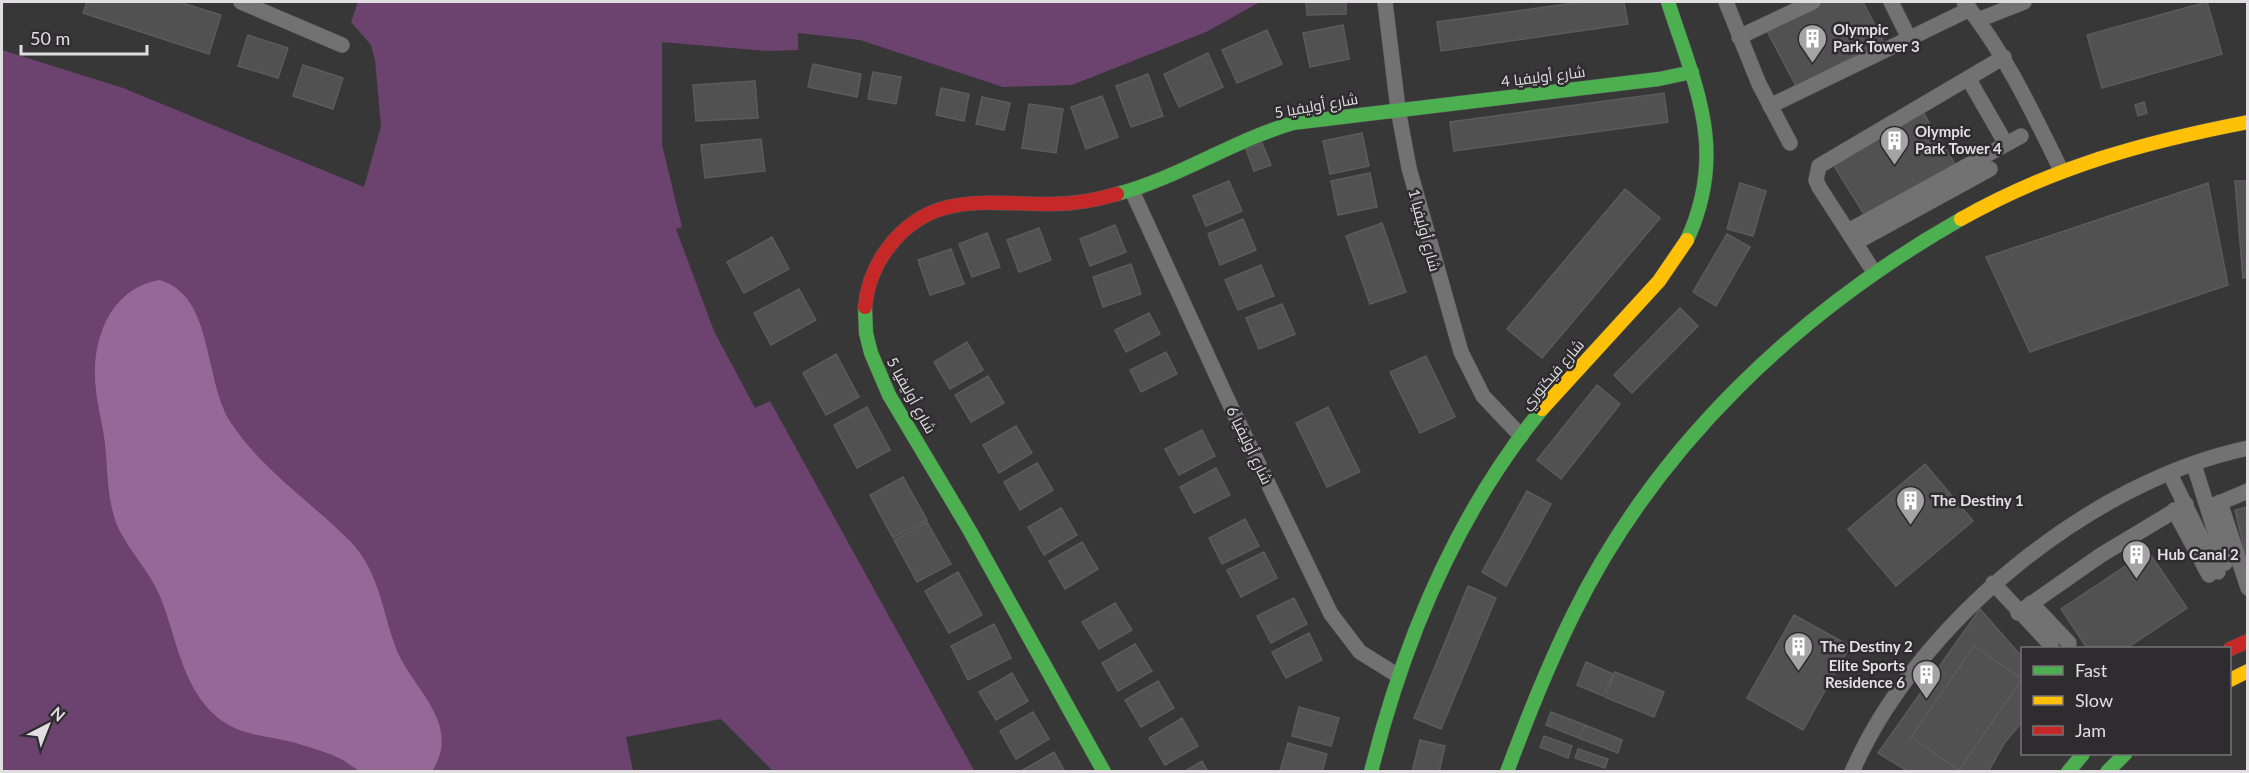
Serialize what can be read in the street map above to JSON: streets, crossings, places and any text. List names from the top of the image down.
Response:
{
  "streets": {
    "street": [
      "شارع أوليفيا 4",
      "شارع أوليفيا 5",
      "شارع أوليفيا 1",
      "شارع فيكتوري",
      "شارع أوليفيا 6"
    ]
  },
  "crossings": [
    ["شارع أوليفيا 4", "شارع أوليفيا 5"],
    ["شارع أوليفيا 4", "شارع أوليفيا 1"],
    ["شارع أوليفيا 4", "شارع فيكتوري"],
    ["شارع أوليفيا 5", "شارع أوليفيا 1"],
    ["شارع أوليفيا 5", "شارع أوليفيا 6"],
    ["شارع أوليفيا 1", "شارع فيكتوري"],
    ["شارع فيكتوري", "شارع أوليفيا 6"]
  ],
  "places": {
    "building": [
      "Olympic Park Tower 3",
      "Olympic Park Tower 4",
      "The Destiny 1",
      "Hub Canal 2",
      "The Destiny 2",
      "Elite Sports Residence 6"
    ]
  },
  "legend": ["Fast", "Slow", "Jam"],
  "scale_bar": "50 m",
  "north": "top right"
}
